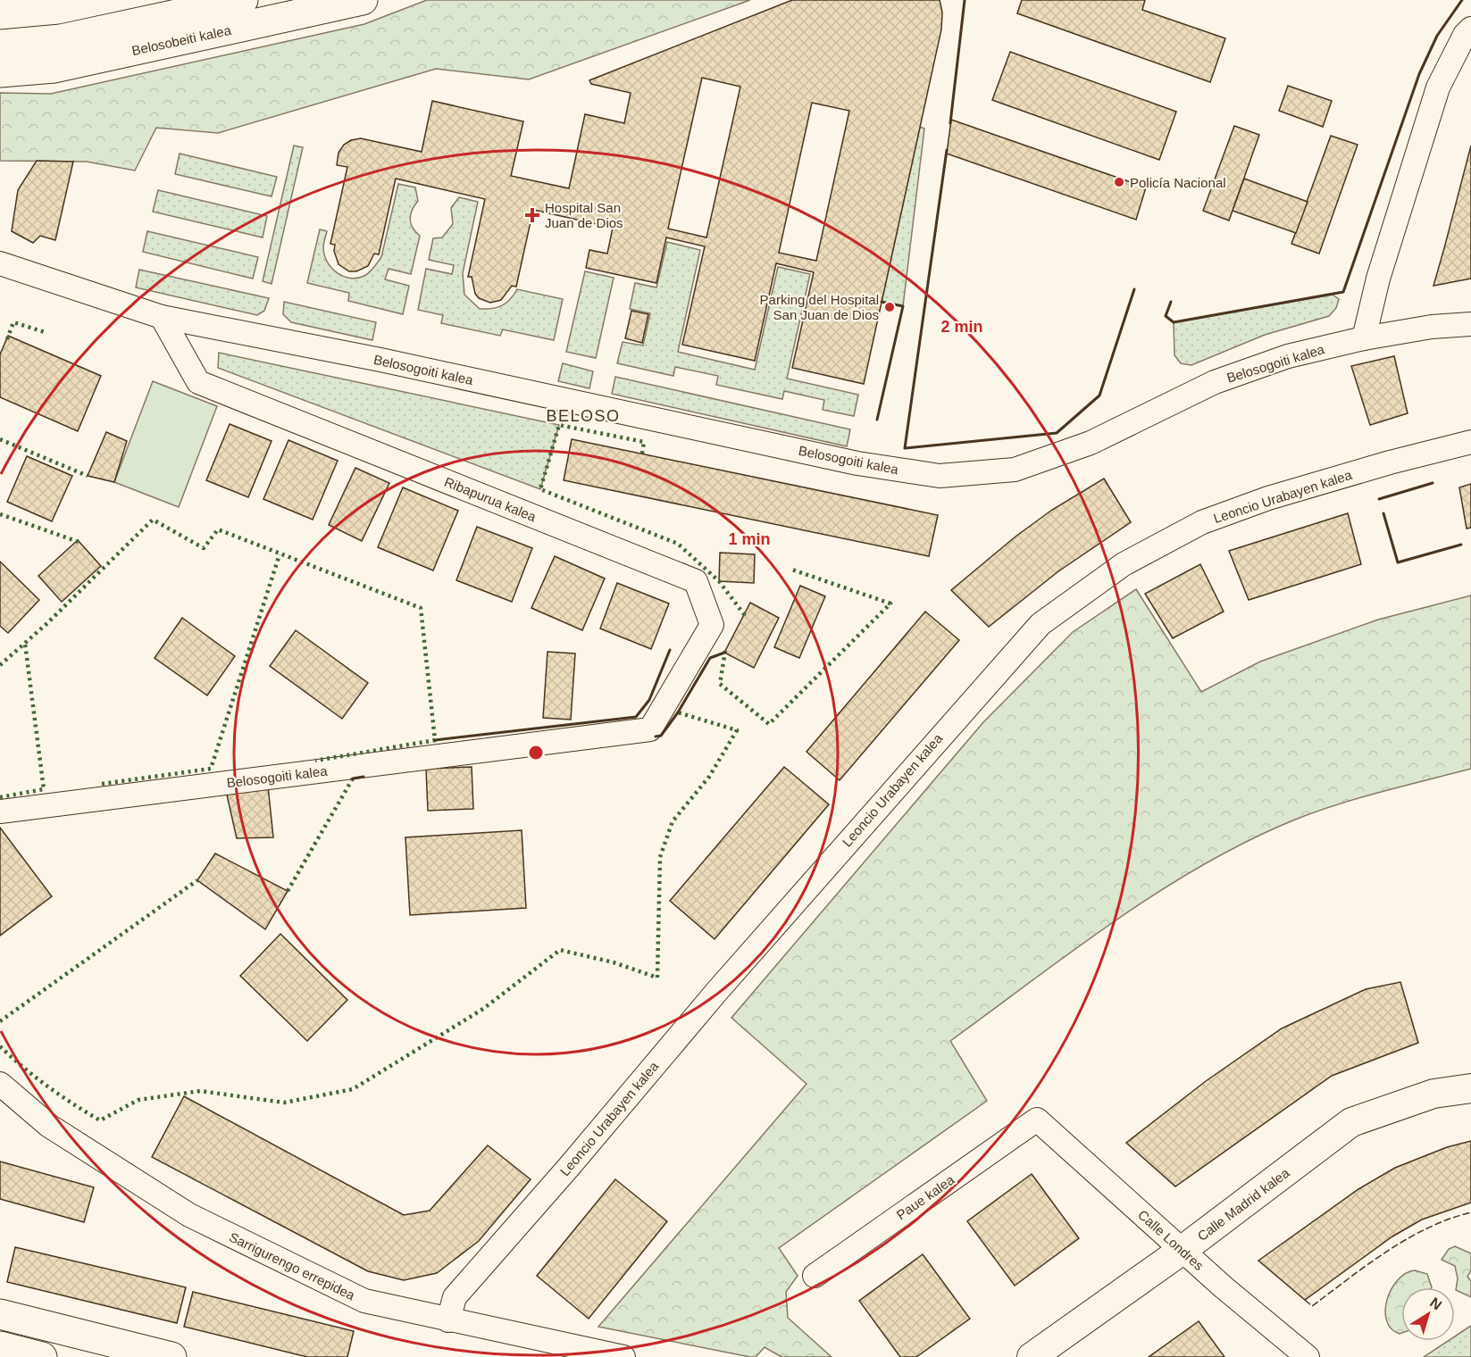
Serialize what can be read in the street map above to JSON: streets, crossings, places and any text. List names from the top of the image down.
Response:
{
  "streets": {
    "main road": ["Belosobeiti kalea"],
    "street": [
      "Belosogoiti kalea",
      "Leoncio Urabayen kalea",
      "Ribapurua kalea",
      "Paue kalea",
      "Calle Madrid kalea",
      "Calle Londres",
      "Sarrigurengo errepidea"
    ]
  },
  "crossings": [
    ["Belosogoiti kalea", "Ribapurua kalea"],
    ["Leoncio Urabayen kalea", "Sarrigurengo errepidea"],
    ["Paue kalea", "Calle Londres"],
    ["Calle Madrid kalea", "Calle Londres"]
  ],
  "districts": ["BELOSO"],
  "places": {
    "other": ["Policía Nacional", "Parking del Hospital San Juan de Dios"],
    "health": ["Hospital San Juan de Dios"]
  },
  "north": "top right",
  "rings": ["2 min", "1 min"]
}
